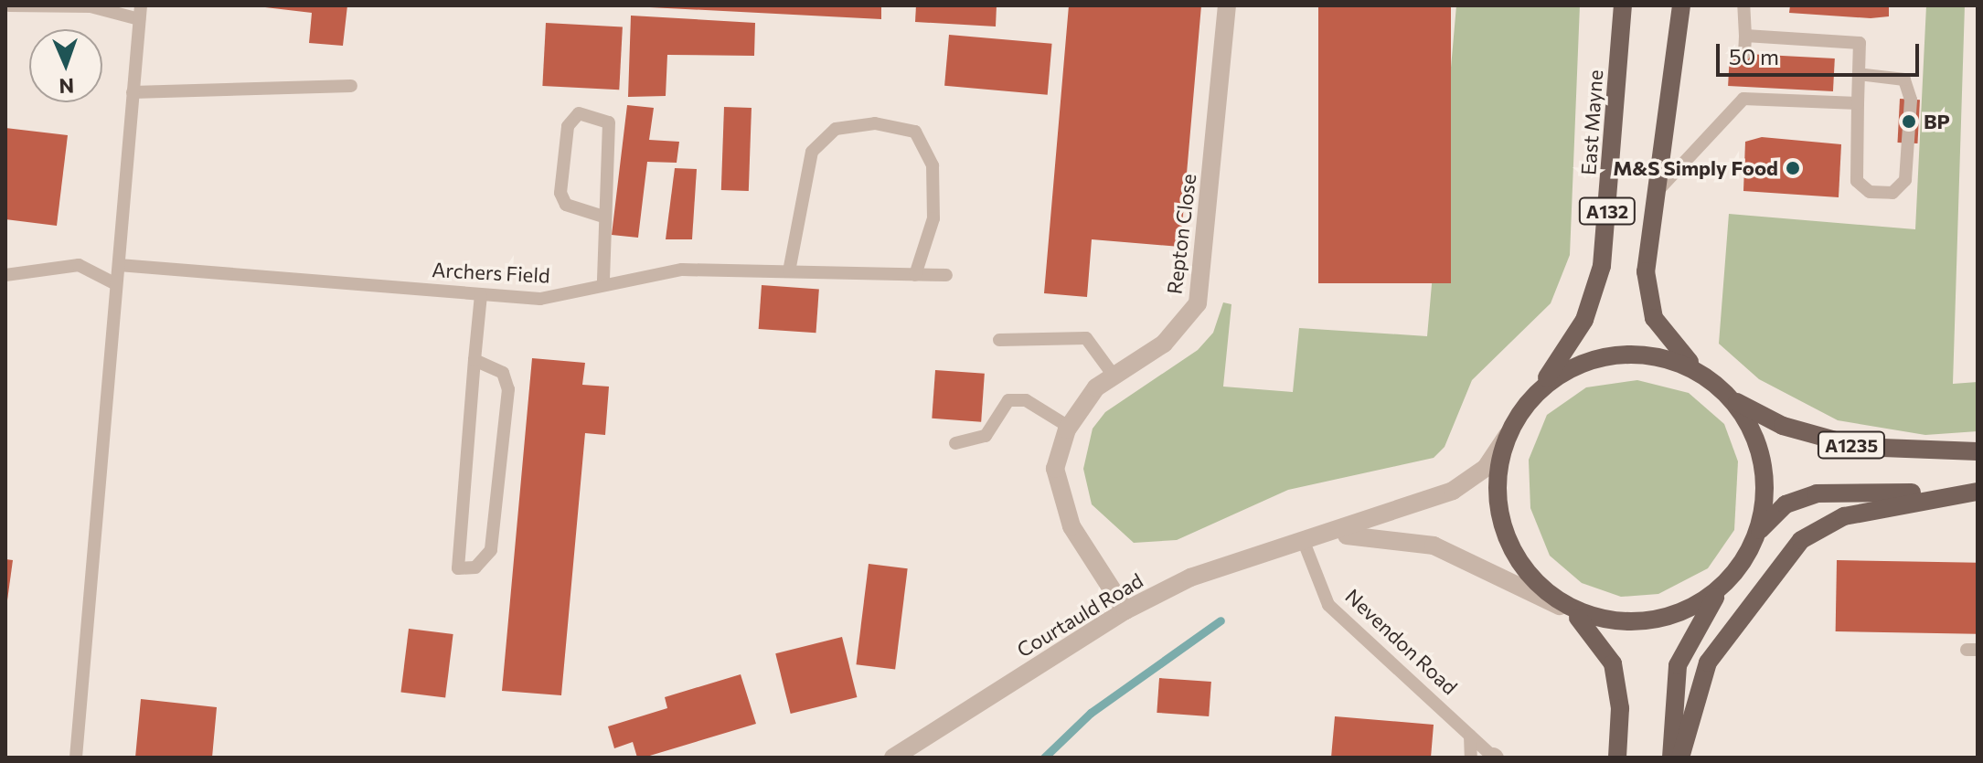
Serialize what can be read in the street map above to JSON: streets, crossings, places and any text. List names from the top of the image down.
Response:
{
  "streets": {
    "main road": ["East Mayne", "A132", "A1235"],
    "street": ["Repton Close", "Courtauld Road"],
    "lane": ["Archers Field", "Nevendon Road"]
  },
  "crossings": [
    ["East Mayne", "A132"],
    ["A132", "A1235"],
    ["A132", "Courtauld Road"],
    ["Repton Close", "Courtauld Road"],
    ["Courtauld Road", "Nevendon Road"]
  ],
  "places": ["BP", "M&S Simply Food"],
  "scale_bar": "50 m",
  "north": "bottom"
}
